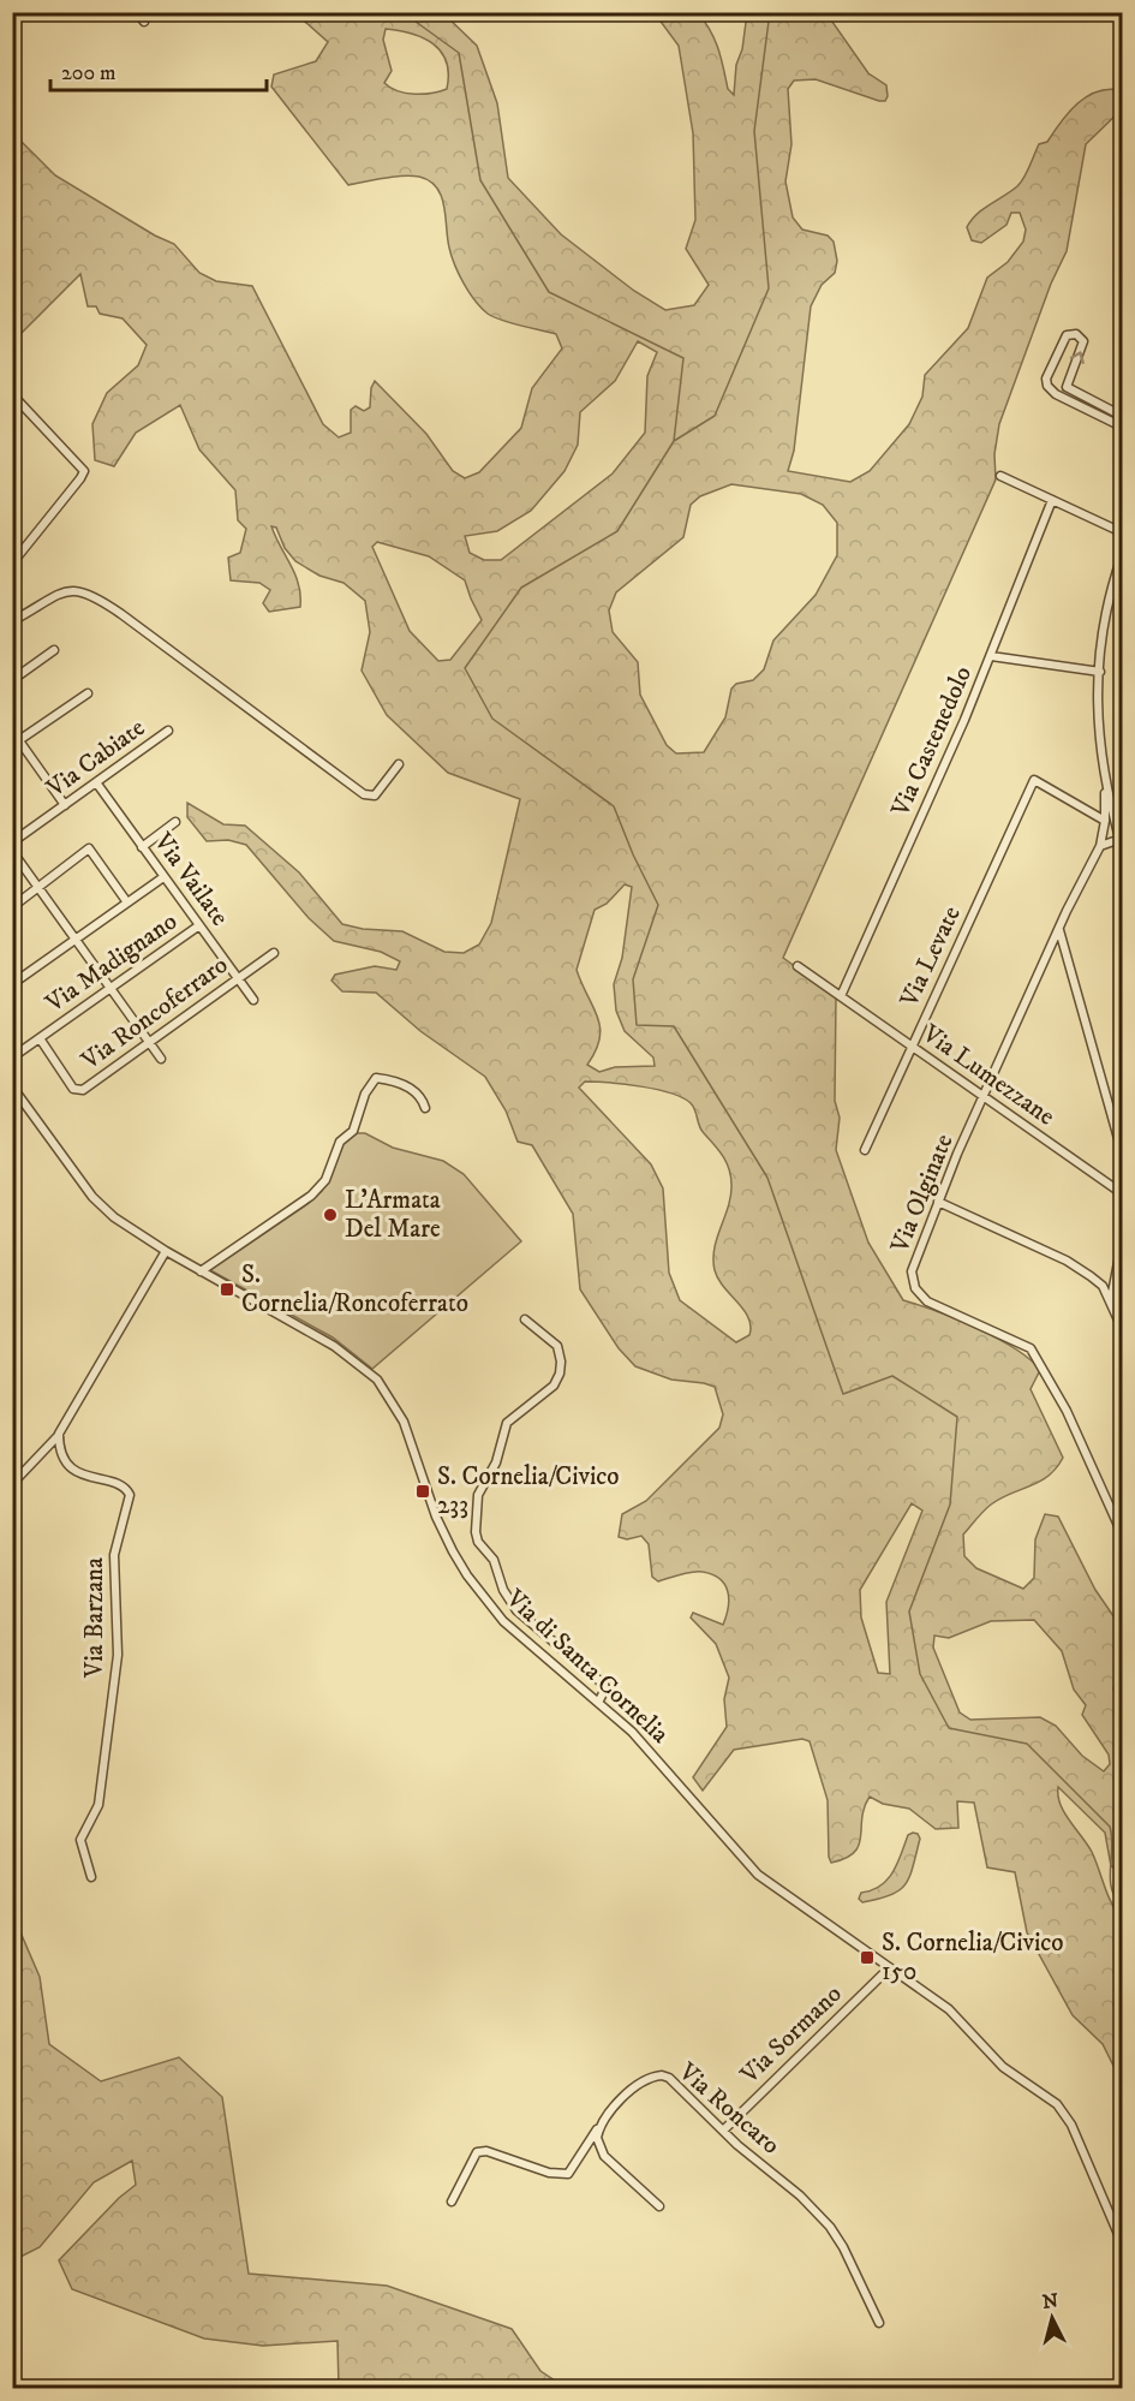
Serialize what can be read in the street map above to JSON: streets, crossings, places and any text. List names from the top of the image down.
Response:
{
  "streets": {
    "street": [
      "Via Castenedolo",
      "Via Cabiate",
      "Via Vailate",
      "Via Levate",
      "Via Madignano",
      "Via Roncoferraro",
      "Via Lumezzane",
      "Via Olginate",
      "Via Barzana",
      "Via di Santa Cornelia",
      "Via Sormano",
      "Via Roncaro"
    ]
  },
  "crossings": [
    ["Via Castenedolo", "Via Lumezzane"],
    ["Via Cabiate", "Via Vailate"],
    ["Via Vailate", "Via Madignano"],
    ["Via Vailate", "Via Roncoferraro"],
    ["Via Levate", "Via Lumezzane"],
    ["Via Levate", "Via Olginate"],
    ["Via Madignano", "Via Roncoferraro"],
    ["Via Lumezzane", "Via Olginate"],
    ["Via di Santa Cornelia", "Via Sormano"],
    ["Via Sormano", "Via Roncaro"]
  ],
  "places": {
    "other": ["L'Armata Del Mare"],
    "transit": ["S. Cornelia/Roncoferrato", "S. Cornelia/Civico 233", "S. Cornelia/Civico 150"]
  },
  "scale_bar": "200 m",
  "north": "top"
}
